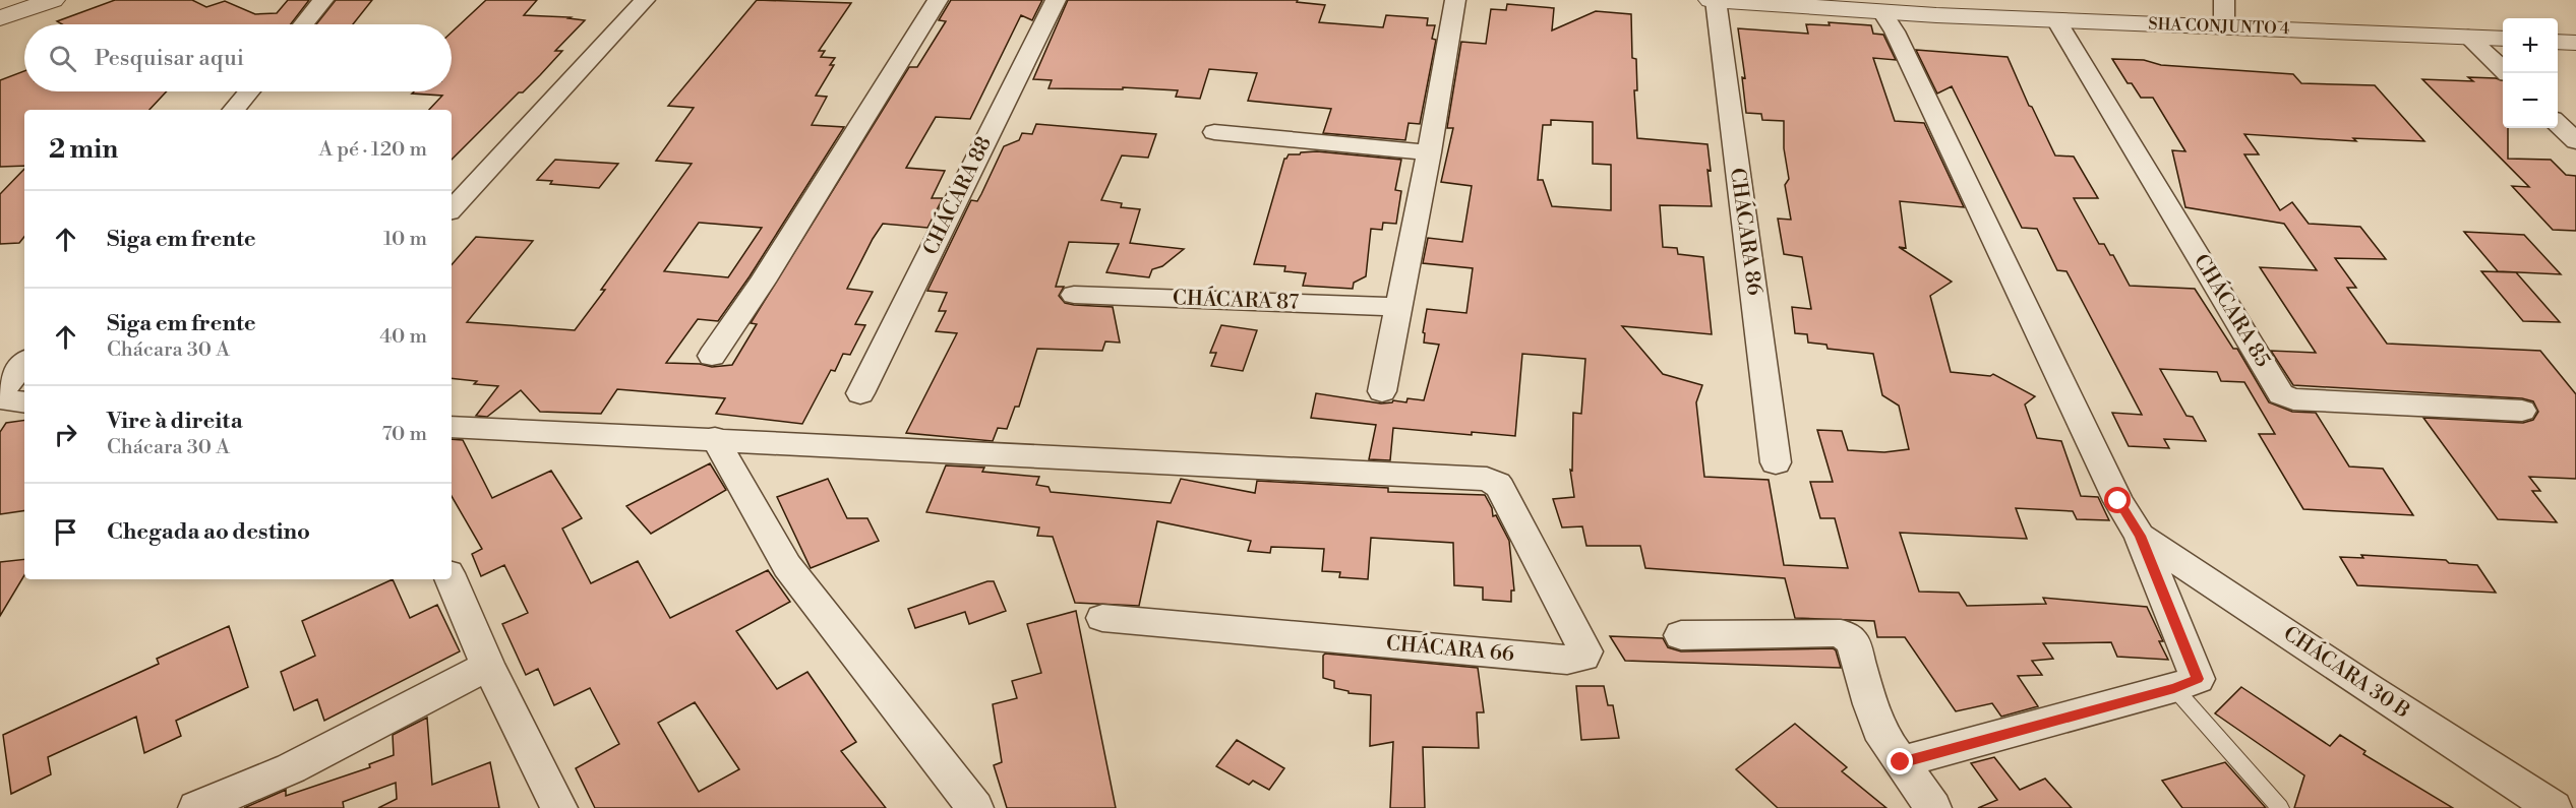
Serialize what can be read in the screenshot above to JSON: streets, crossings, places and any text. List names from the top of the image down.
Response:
{
  "streets": {
    "street": [
      "SHA CONJUNTO 4",
      "CHÁCARA 88",
      "CHÁCARA 86",
      "CHÁCARA 87",
      "CHÁCARA 85",
      "CHÁCARA 66",
      "CHÁCARA 30 B"
    ]
  },
  "crossings": [
    ["SHA CONJUNTO 4", "CHÁCARA 86"],
    ["SHA CONJUNTO 4", "CHÁCARA 85"]
  ],
  "page": {
    "map_buttons": ["+", "−"],
    "search": "Pesquisar aqui",
    "heading": ["2 min", "A pé · 120 m"],
    "list": [
      ["Siga em frente", "10 m"],
      ["Siga em frente", "Chácara 30 A", "40 m"],
      ["Vire à direita", "Chácara 30 A", "70 m"],
      "Chegada ao destino"
    ]
  }
}
